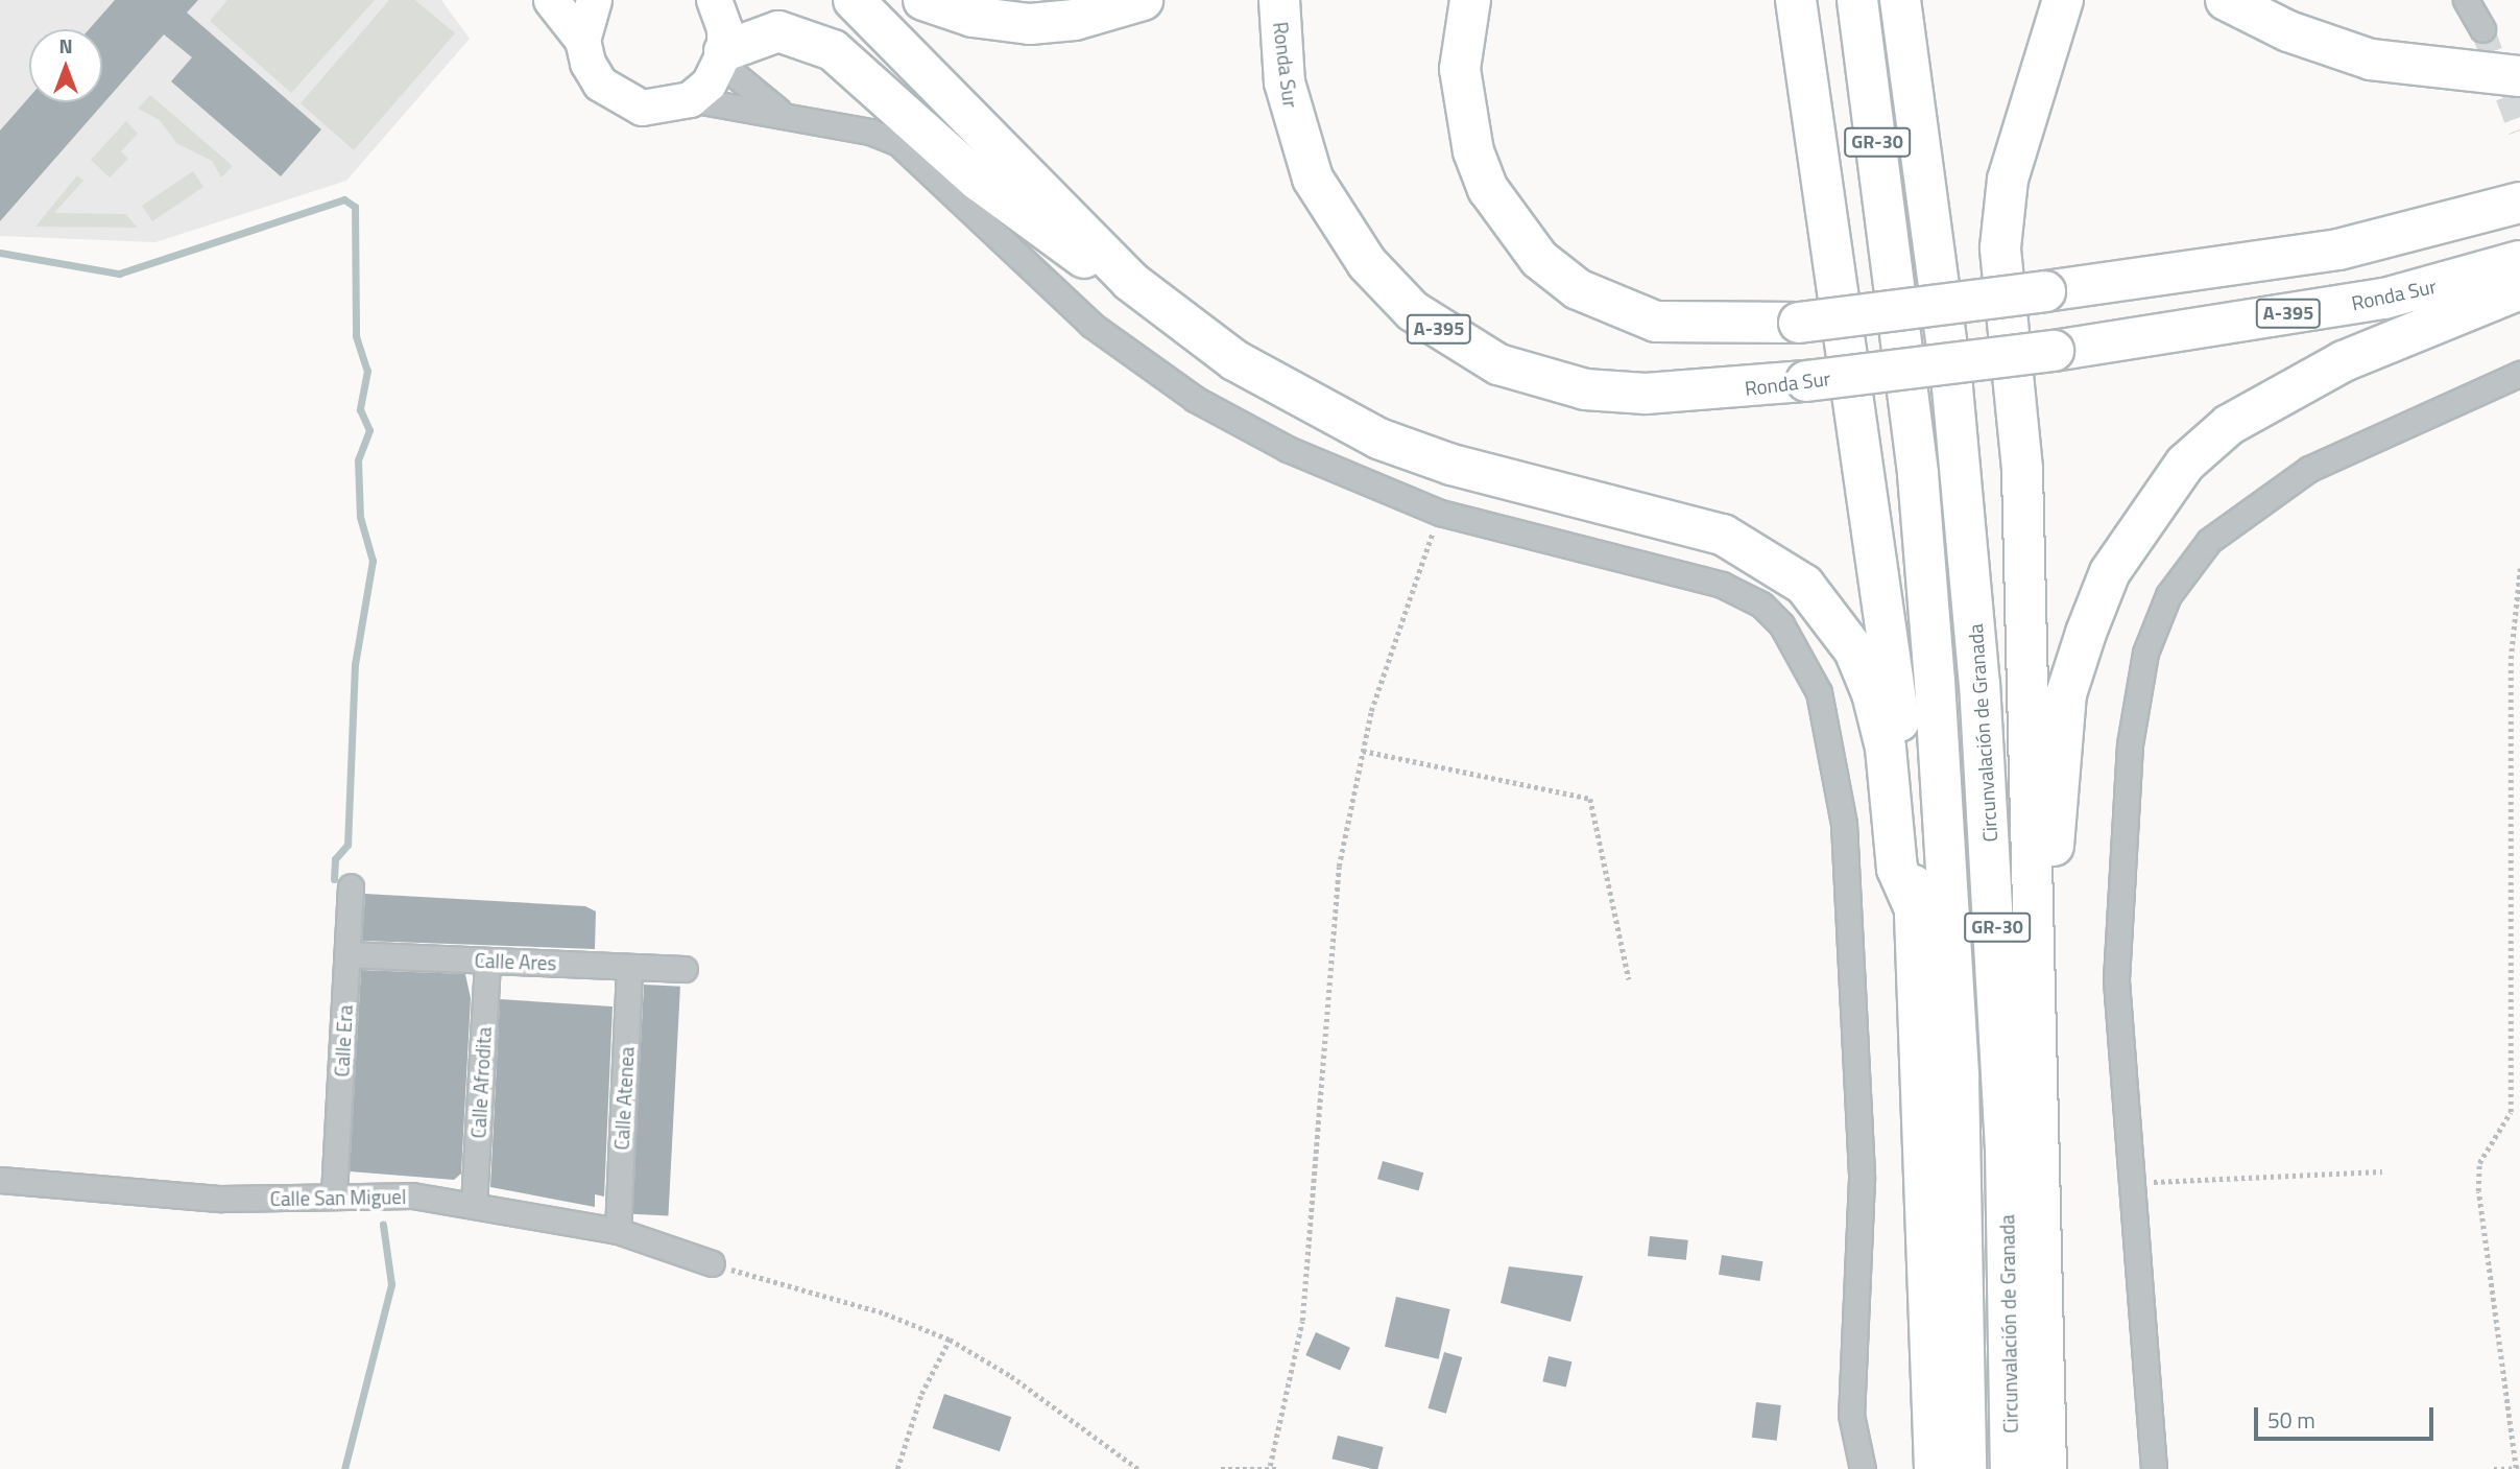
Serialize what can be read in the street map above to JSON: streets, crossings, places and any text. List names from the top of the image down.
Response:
{
  "streets": {
    "highway": [
      "Ronda Sur",
      "GR-30",
      "A-395",
      "Circunvalación de Granada"
    ],
    "street": [
      "Calle Ares",
      "Calle Era",
      "Calle Afrodita",
      "Calle Atenea",
      "Calle San Miguel"
    ]
  },
  "crossings": [
    ["Calle Ares", "Calle Era"],
    ["Calle Ares", "Calle Afrodita"],
    ["Calle Ares", "Calle Atenea"],
    ["Calle Era", "Calle San Miguel"],
    ["Calle Afrodita", "Calle San Miguel"],
    ["Calle Atenea", "Calle San Miguel"]
  ],
  "scale_bar": "50 m",
  "north": "top"
}
